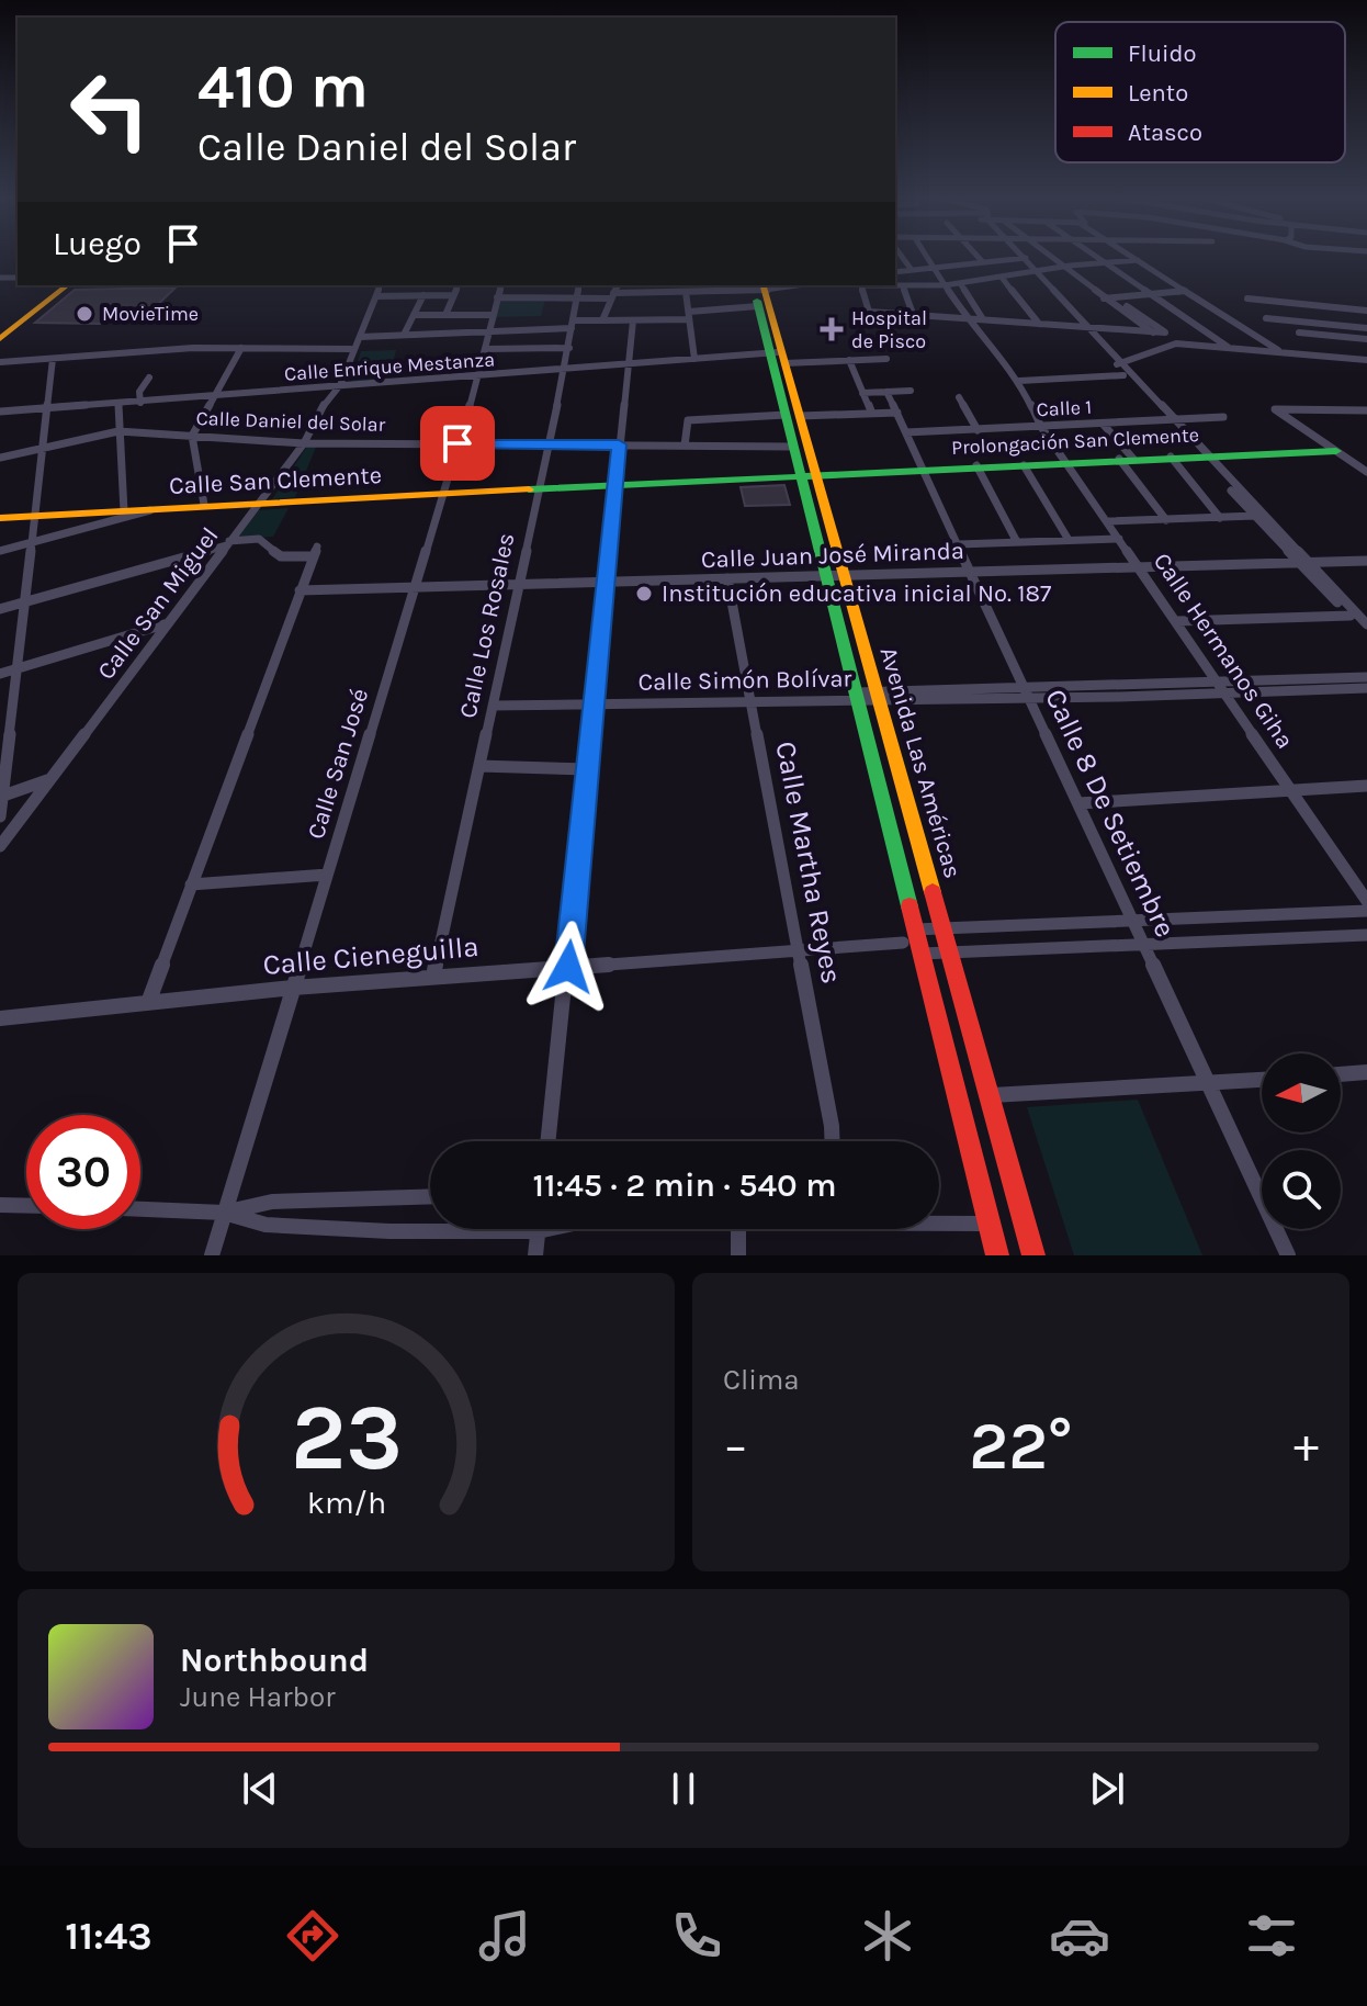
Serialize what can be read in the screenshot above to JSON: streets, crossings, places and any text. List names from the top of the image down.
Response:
{
  "streets": {
    "main road": ["Prolongación San Clemente", "Calle San Clemente", "Avenida Las Américas"],
    "street": [
      "Calle Enrique Mestanza",
      "Calle 1",
      "Calle Daniel del Solar",
      "Calle Juan José Miranda",
      "Calle San Miguel",
      "Calle Los Rosales",
      "Calle Hermanos Giha",
      "Calle Simón Bolívar",
      "Calle San José",
      "Calle 8 De Setiembre",
      "Calle Martha Reyes",
      "Calle Cieneguilla"
    ]
  },
  "crossings": [
    ["Calle Enrique Mestanza", "Calle San Miguel"],
    ["Calle Enrique Mestanza", "Calle Los Rosales"],
    ["Calle Enrique Mestanza", "Avenida Las Américas"],
    ["Calle Enrique Mestanza", "Calle San José"],
    ["Calle 1", "Calle Hermanos Giha"],
    ["Calle 1", "Calle 8 De Setiembre"],
    ["Calle Daniel del Solar", "Calle San Miguel"],
    ["Calle Daniel del Solar", "Calle Los Rosales"],
    ["Calle Daniel del Solar", "Avenida Las Américas"],
    ["Calle Daniel del Solar", "Calle San José"],
    ["Prolongación San Clemente", "Calle San Clemente"],
    ["Prolongación San Clemente", "Calle Hermanos Giha"],
    ["Prolongación San Clemente", "Avenida Las Américas"],
    ["Prolongación San Clemente", "Calle 8 De Setiembre"],
    ["Calle San Clemente", "Calle San Miguel"],
    ["Calle San Clemente", "Calle Los Rosales"],
    ["Calle San Clemente", "Avenida Las Américas"],
    ["Calle San Clemente", "Calle San José"],
    ["Calle Juan José Miranda", "Calle Los Rosales"],
    ["Calle Juan José Miranda", "Calle Hermanos Giha"],
    ["Calle Juan José Miranda", "Avenida Las Américas"],
    ["Calle Juan José Miranda", "Calle San José"],
    ["Calle Juan José Miranda", "Calle 8 De Setiembre"],
    ["Calle Juan José Miranda", "Calle Martha Reyes"],
    ["Calle Los Rosales", "Calle Simón Bolívar"],
    ["Calle Los Rosales", "Calle Cieneguilla"],
    ["Calle Hermanos Giha", "Calle Simón Bolívar"],
    ["Calle Simón Bolívar", "Avenida Las Américas"],
    ["Calle Simón Bolívar", "Calle 8 De Setiembre"],
    ["Calle Simón Bolívar", "Calle Martha Reyes"],
    ["Calle San José", "Calle Cieneguilla"],
    ["Calle Martha Reyes", "Calle Cieneguilla"]
  ],
  "places": {
    "other": ["MovieTime", "Institución educativa inicial No. 187"],
    "health": ["Hospital de Pisco"]
  },
  "legend": ["Fluido", "Lento", "Atasco"],
  "north": "left",
  "page": {
    "turn": ["410 m", "Calle Daniel del Solar"],
    "then": "Luego",
    "limit": "30",
    "trip": "11:45 · 2 min · 540 m",
    "tile": "Clima",
    "heat": ["−", "22°", "+"],
    "song": ["Northbound", "June Harbor"],
    "tabs": "11:43",
    "gauge": ["23", "km/h"]
  }
}
